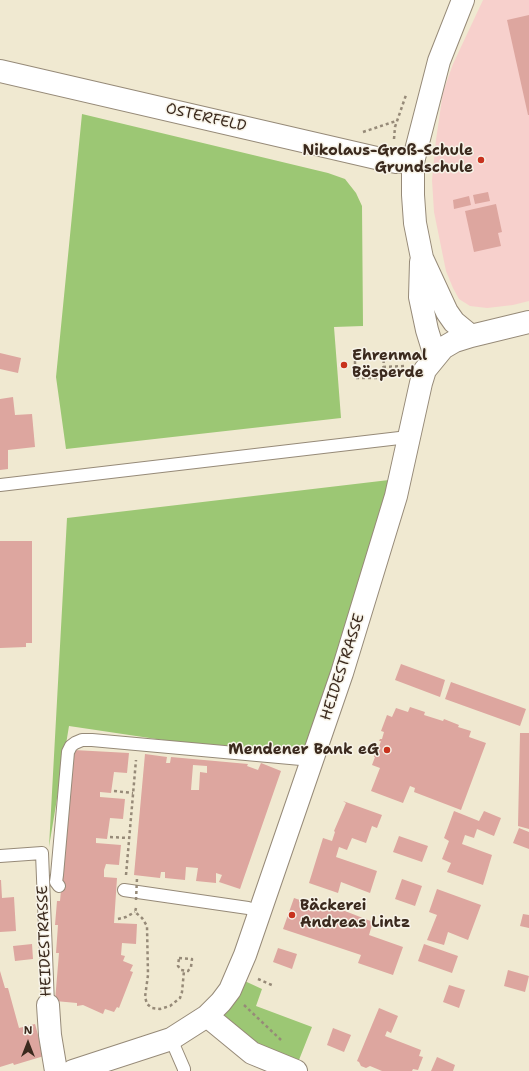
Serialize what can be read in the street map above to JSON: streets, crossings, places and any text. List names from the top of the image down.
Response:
{
  "streets": {
    "street": ["OSTERFELD", "HEIDESTRASSE"]
  },
  "places": [
    "Nikolaus-Groß-Schule Grundschule",
    "Ehrenmal Bösperde",
    "Mendener Bank eG",
    "Bäckerei Andreas Lintz"
  ],
  "north": "top"
}
